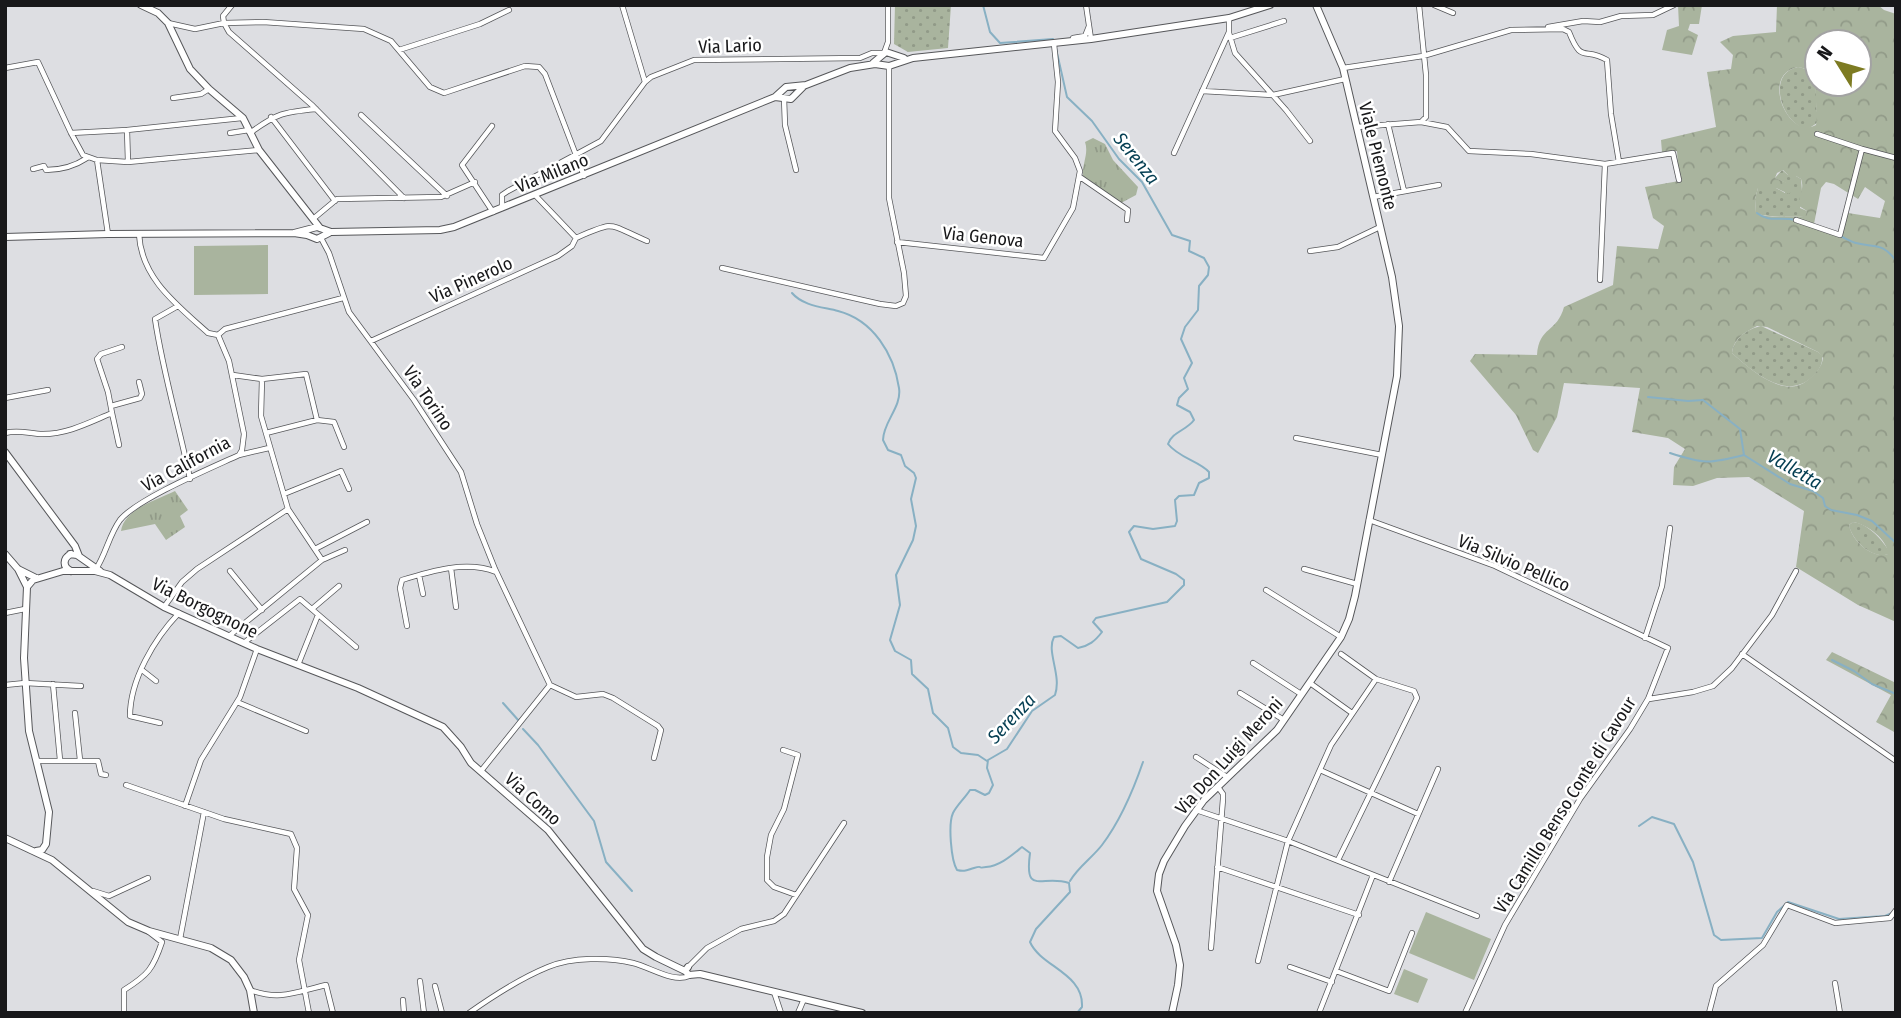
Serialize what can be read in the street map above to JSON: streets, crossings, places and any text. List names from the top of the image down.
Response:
{
  "streets": {
    "street": [
      "Via Lario",
      "Viale Piemonte",
      "Via Milano",
      "Via Genova",
      "Via Pinerolo",
      "Via Torino",
      "Via California",
      "Via Silvio Pellico",
      "Via Borgognone",
      "Via Don Luigi Meroni",
      "Via Como",
      "Via Camillo Benso Conte di Cavour"
    ]
  },
  "crossings": [
    ["Via Lario", "Via Milano"],
    ["Viale Piemonte", "Via Don Luigi Meroni"],
    ["Via Milano", "Via Torino"],
    ["Via Pinerolo", "Via Torino"],
    ["Via California", "Via Borgognone"],
    ["Via Silvio Pellico", "Via Don Luigi Meroni"],
    ["Via Silvio Pellico", "Via Camillo Benso Conte di Cavour"],
    ["Via Borgognone", "Via Como"]
  ],
  "water": ["Serenza", "Valletta"],
  "north": "top left"
}
